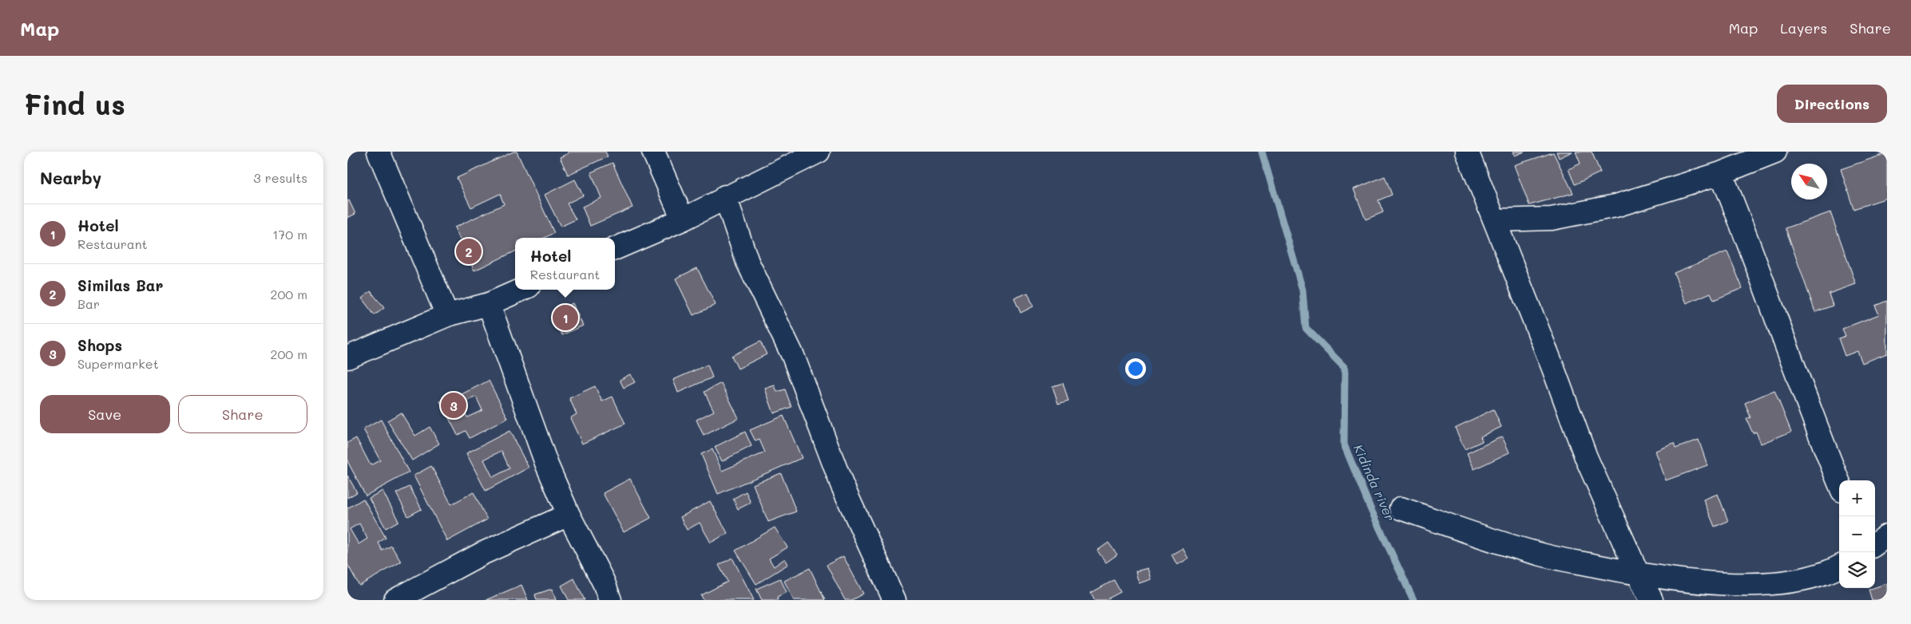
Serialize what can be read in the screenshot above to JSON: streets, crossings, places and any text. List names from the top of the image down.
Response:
{
  "water": ["Kidinda river"],
  "north": "top left",
  "page": {
    "header": "Map",
    "nav": ["Map", "Layers", "Share"],
    "buttons": [
      "Directions",
      ["Save", "Share"]
    ],
    "title": "Find us",
    "heading": ["Nearby", "3 results"],
    "list": [
      {
        "mark": "1",
        "name": "Hotel",
        "note": "Restaurant",
        "value": "170 m"
      },
      {
        "mark": "2",
        "name": "Similas Bar",
        "note": "Bar",
        "value": "200 m"
      },
      {
        "mark": "3",
        "name": "Shops",
        "note": "Supermarket",
        "value": "200 m"
      }
    ],
    "pins": ["2", "1", "3"],
    "popup": ["Hotel", "Restaurant"],
    "map_buttons": ["+", "−"]
  }
}
